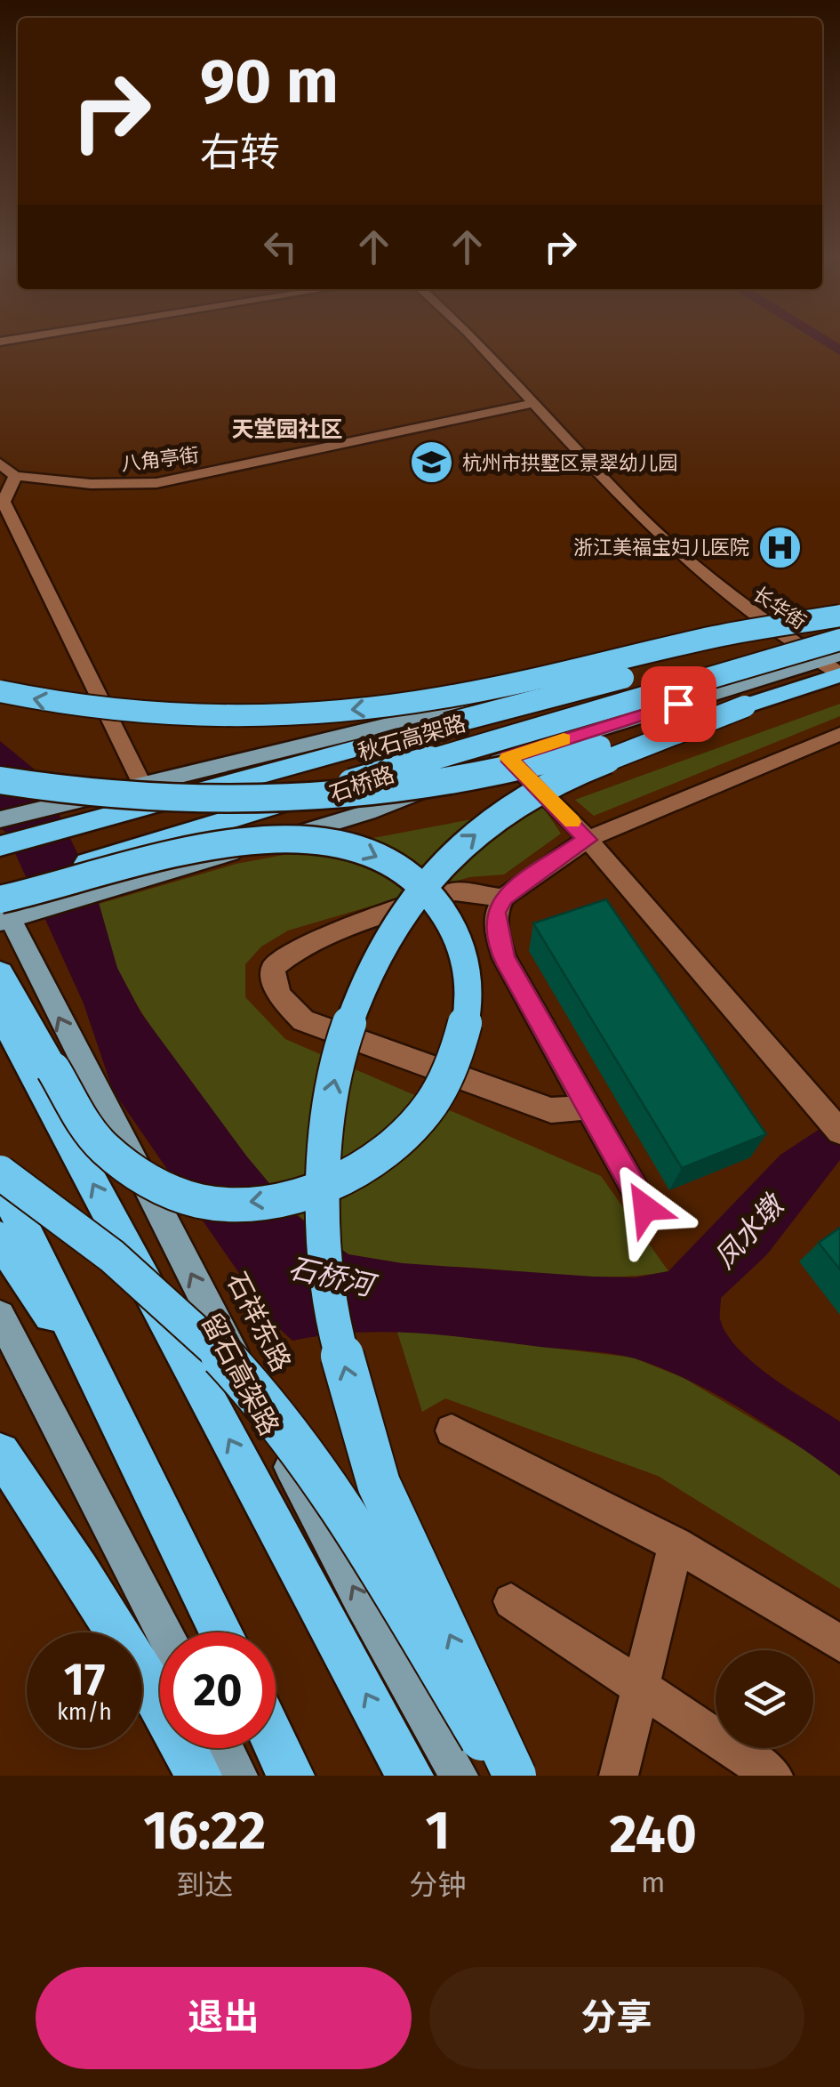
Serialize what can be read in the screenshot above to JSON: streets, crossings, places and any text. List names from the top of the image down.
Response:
{
  "streets": {
    "highway": ["秋石高架路", "留石高架路"],
    "main road": ["石桥路", "石祥东路"],
    "street": ["八角亭街", "长华街"]
  },
  "crossings": [
    ["八角亭街", "长华街"],
    ["长华街", "石桥路"],
    ["秋石高架路", "石桥路"],
    ["秋石高架路", "石祥东路"],
    ["石桥路", "石祥东路"]
  ],
  "districts": ["天堂园社区"],
  "water": ["凤水墩", "石桥河"],
  "places": {
    "school or university": ["杭州市拱墅区景翠幼儿园"],
    "hospital": ["浙江美福宝妇儿医院"]
  },
  "page": {
    "turn": ["90 m", "右转"],
    "speed": "17 km/h",
    "limit": "20",
    "eta": [
      "16:22",
      "到达",
      "1",
      "分钟",
      "240",
      "m"
    ],
    "buttons": ["退出", "分享"]
  }
}
